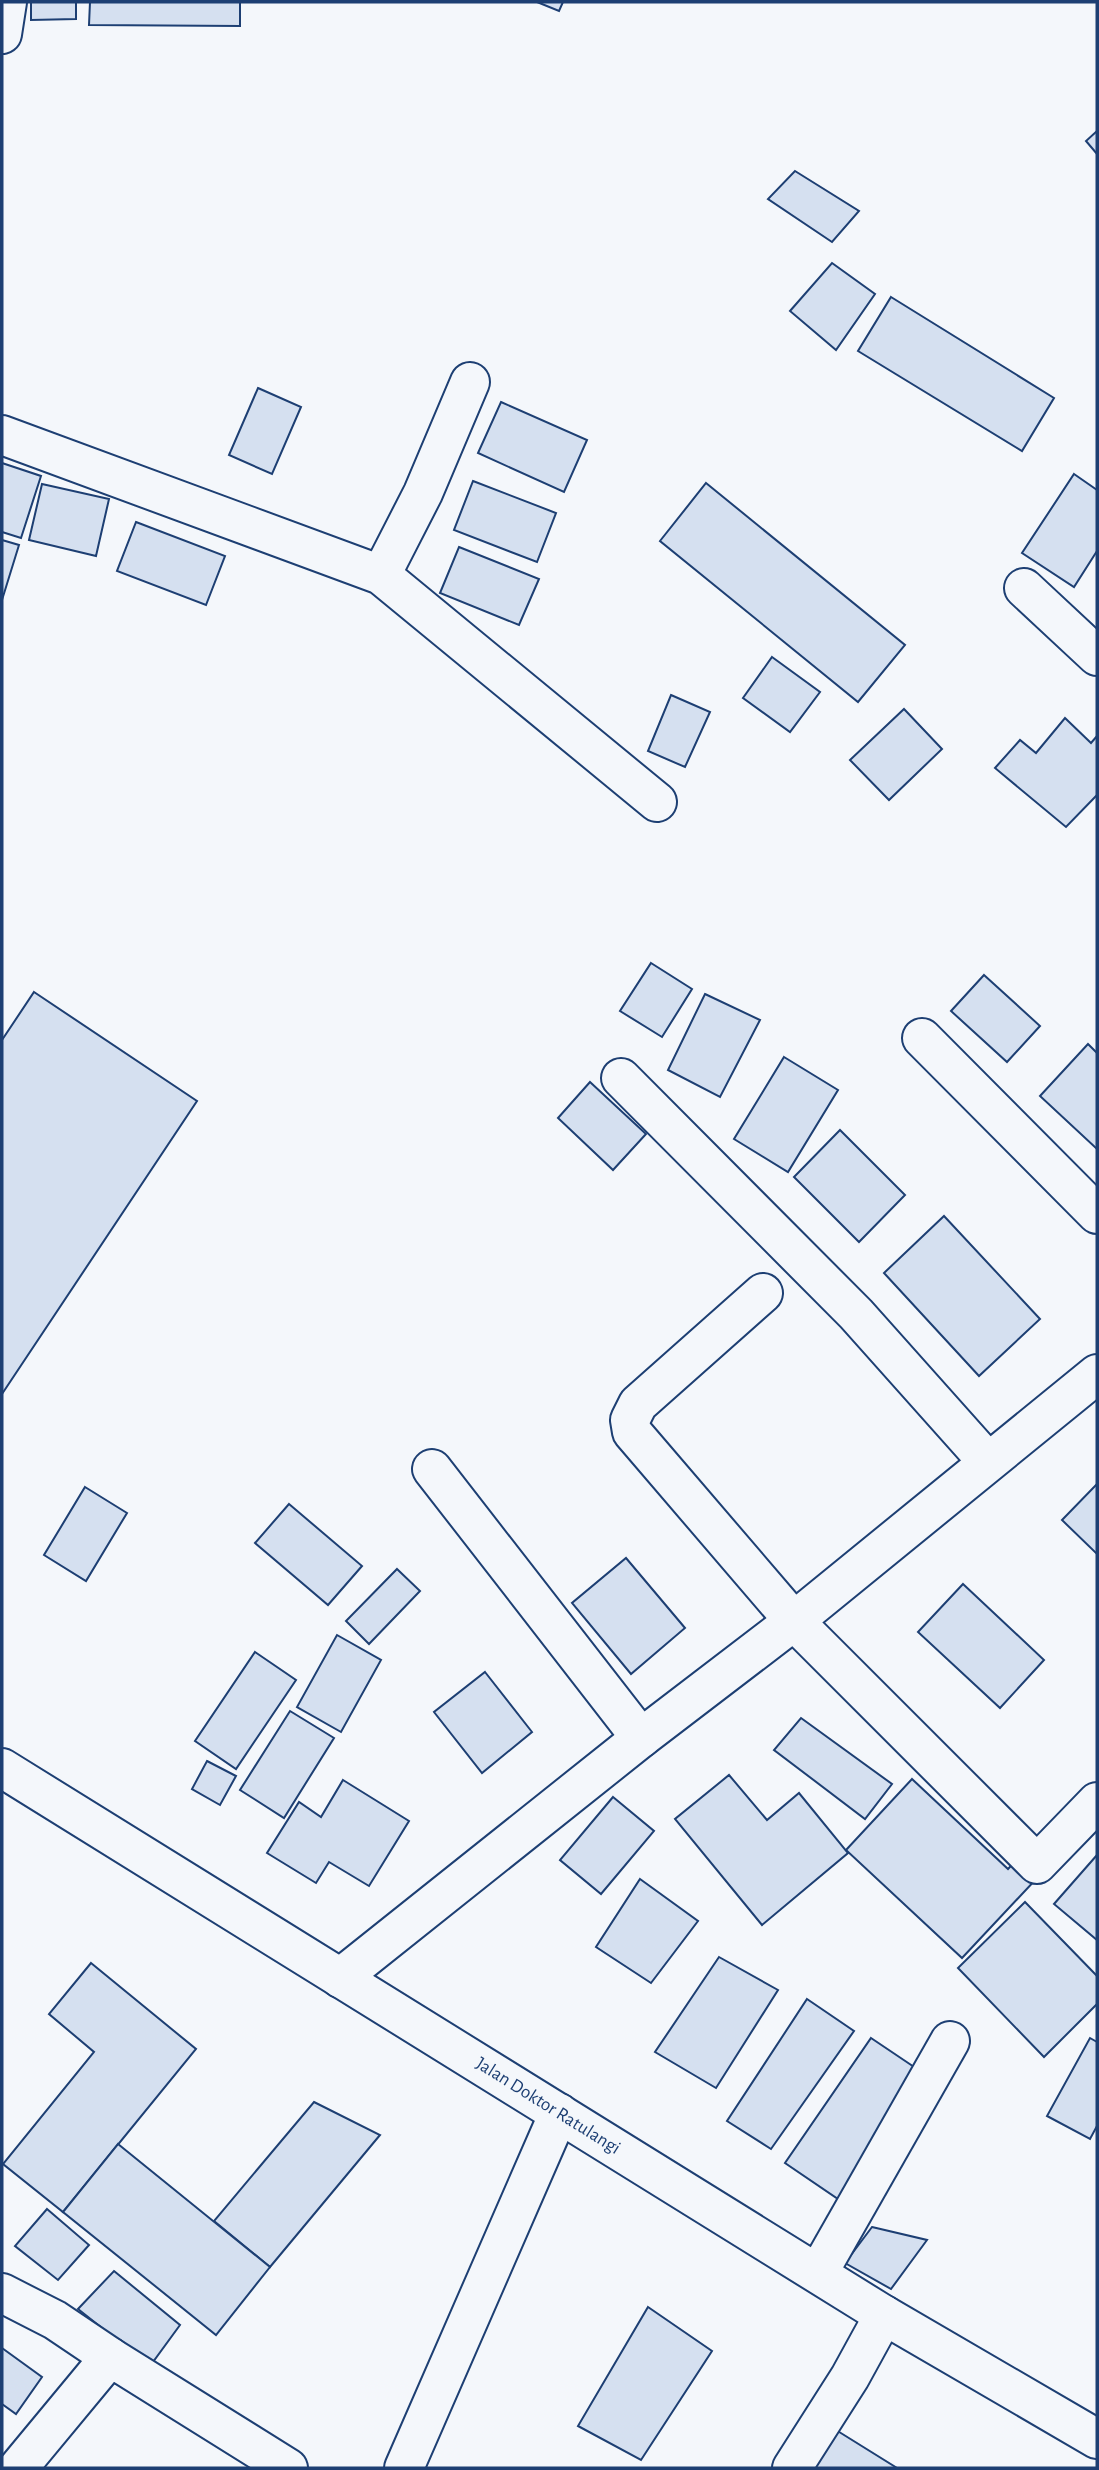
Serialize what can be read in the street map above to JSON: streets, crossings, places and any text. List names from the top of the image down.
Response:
{
  "streets": {
    "main road": ["Jalan Doktor Ratulangi"]
  }
}
